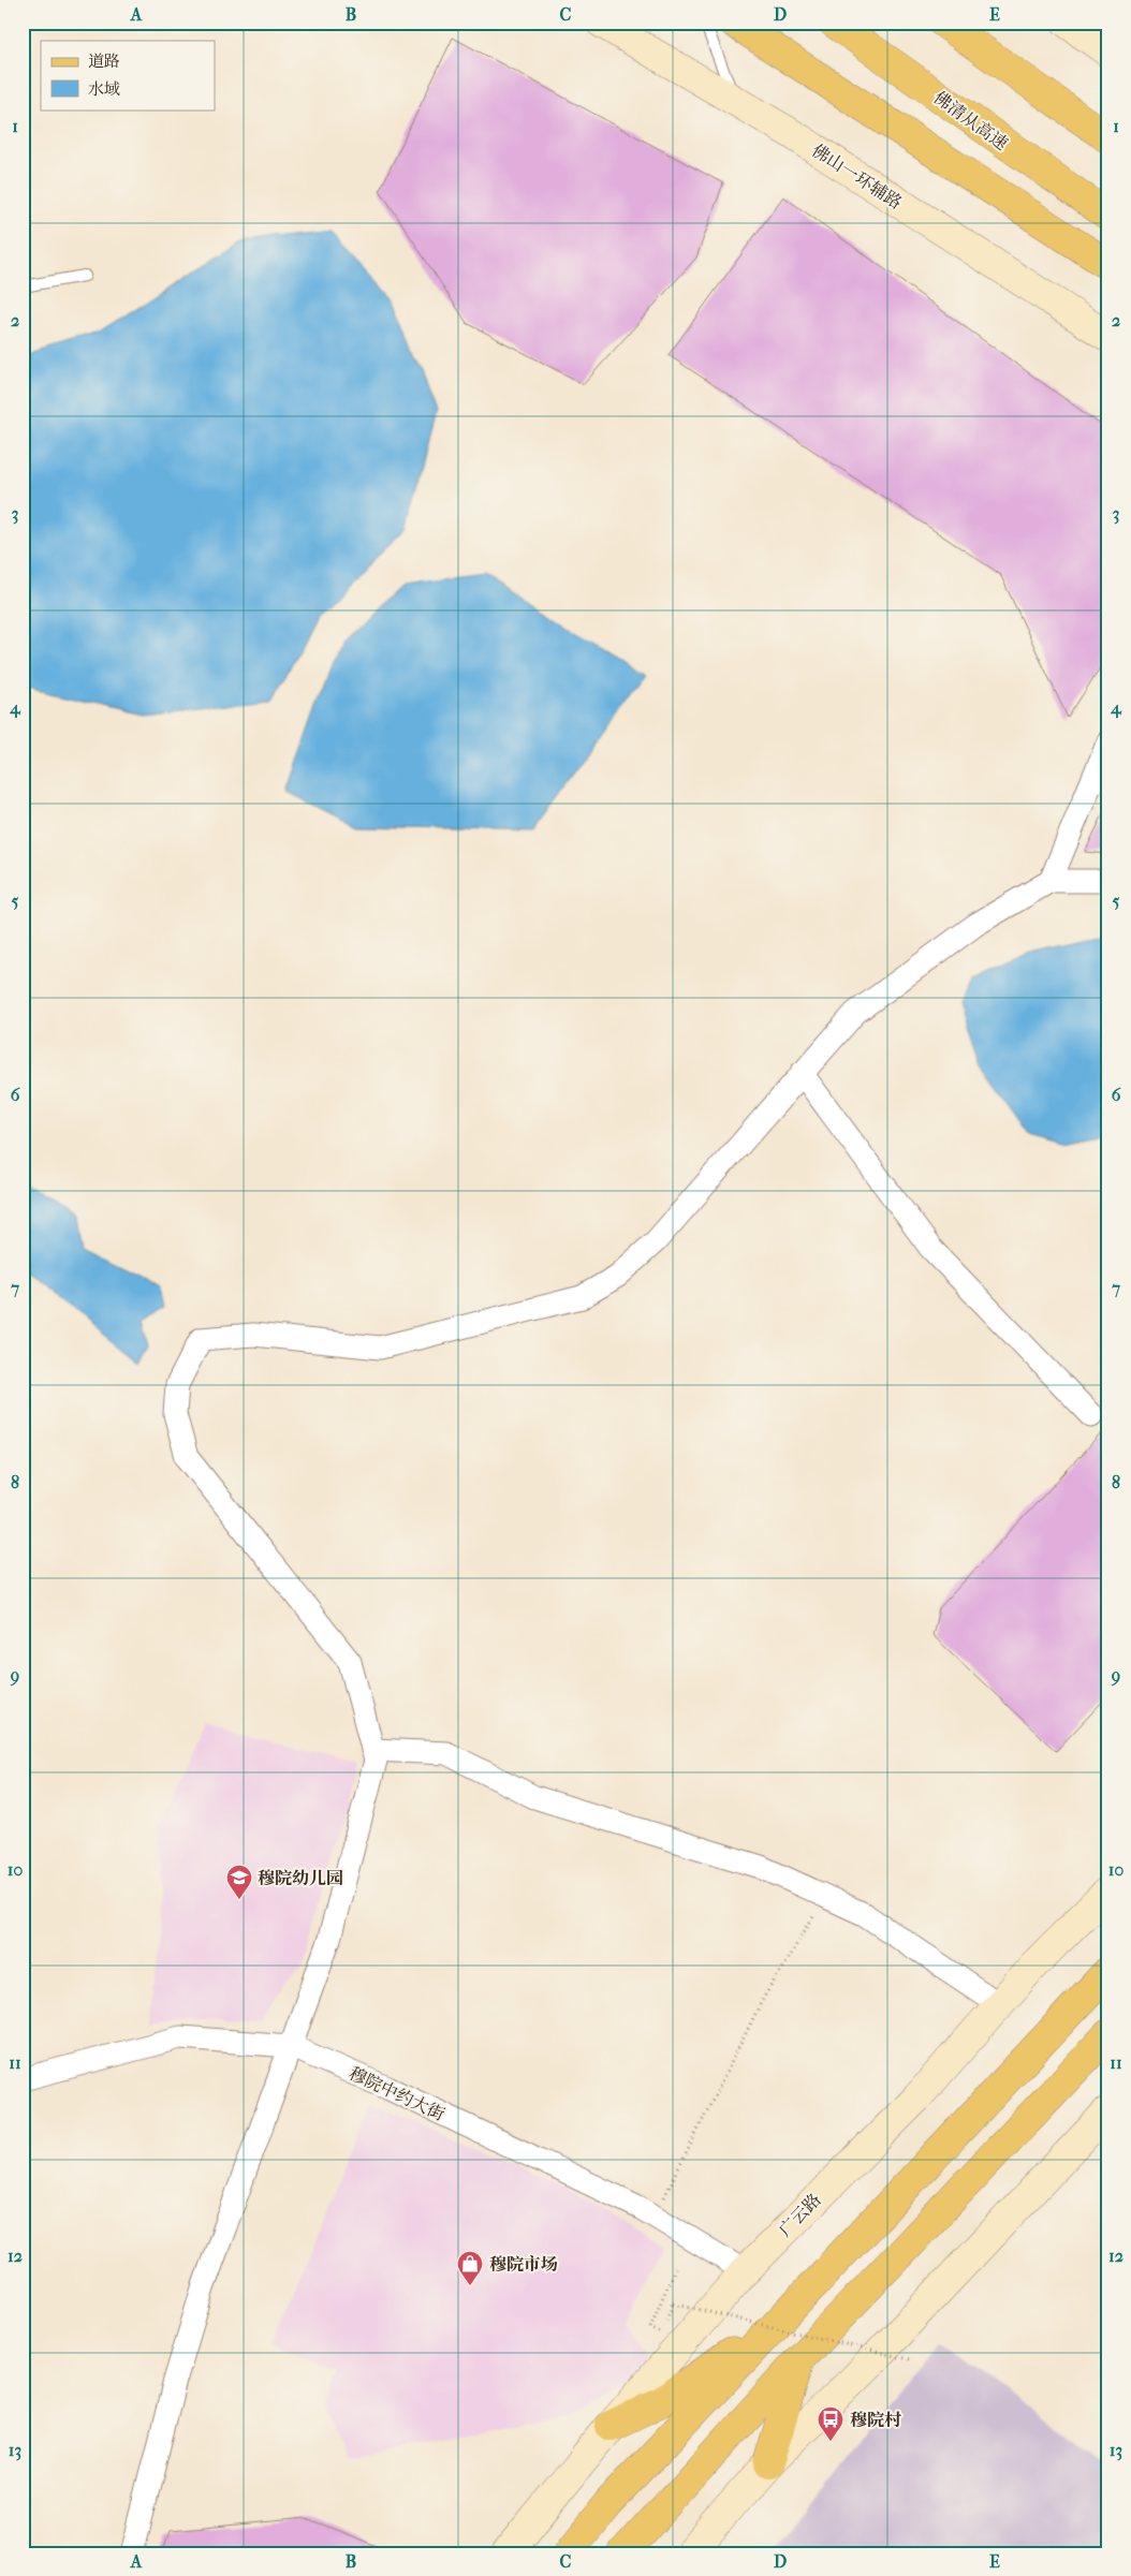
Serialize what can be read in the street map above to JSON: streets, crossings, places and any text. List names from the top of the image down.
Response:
{
  "streets": {
    "main road": ["佛清从高速", "佛山一环辅路", "广云路"],
    "street": ["穆院中约大街"]
  },
  "crossings": [
    ["穆院中约大街", "广云路"]
  ],
  "places": {
    "school or university": ["穆院幼儿园"],
    "shop": ["穆院市场"],
    "bus stop": ["穆院村"]
  },
  "legend": ["道路", "水域"],
  "grid": {
    "columns": [
      "A",
      "B",
      "C",
      "D",
      "E"
    ],
    "rows": [
      "1",
      "2",
      "3",
      "4",
      "5",
      "6",
      "7",
      "8",
      "9",
      "10",
      "11",
      "12",
      "13"
    ]
  }
}
